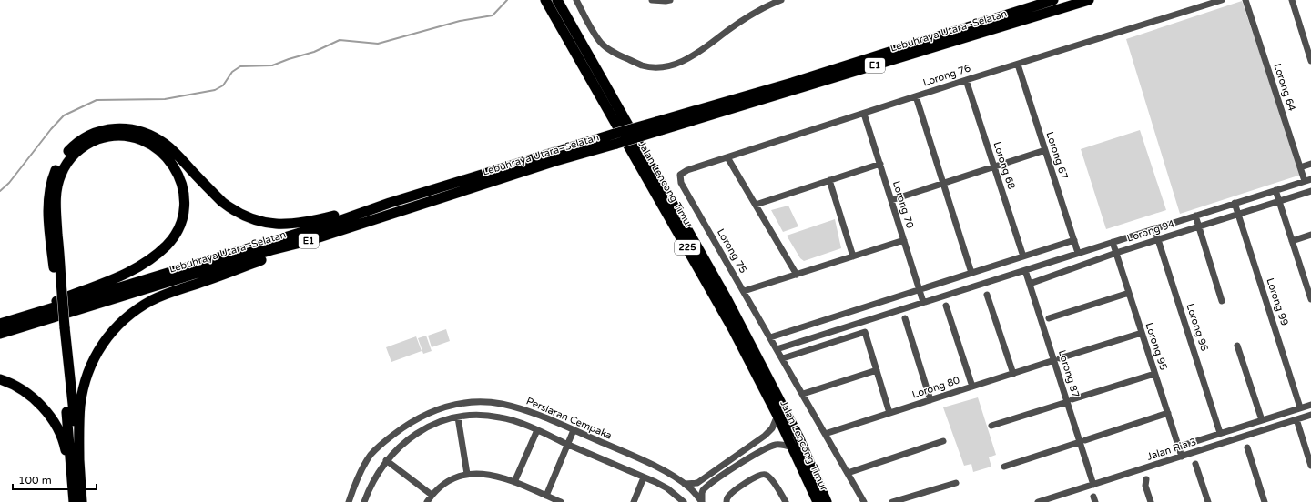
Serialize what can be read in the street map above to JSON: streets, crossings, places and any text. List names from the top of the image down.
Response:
{
  "streets": {
    "highway": [
      "Lebuhraya Utara–Selatan",
      "E1",
      "Jalan Lencong Timur",
      "225"
    ],
    "street": [
      "Lorong 76",
      "Lorong 64",
      "Lorong 67",
      "Lorong 68",
      "Lorong 70",
      "Lorong 94",
      "Lorong 75",
      "Lorong 99",
      "Lorong 96",
      "Lorong 95",
      "Lorong 87",
      "Lorong 80",
      "Persiaran Cempaka",
      "Jalan Ria 3"
    ]
  },
  "crossings": [
    ["Lorong 76", "Lorong 67"],
    ["Lorong 76", "Lorong 68"],
    ["Lorong 76", "Lorong 70"],
    ["Lorong 76", "Lorong 75"],
    ["Lorong 94", "Lorong 99"],
    ["Lorong 94", "Lorong 96"],
    ["Lorong 94", "Lorong 95"],
    ["Lorong 94", "Lorong 87"],
    ["Lorong 95", "Lorong 80"],
    ["Lorong 95", "Jalan Ria 3"],
    ["Lorong 87", "Lorong 80"],
    ["Lorong 87", "Jalan Ria 3"]
  ],
  "scale_bar": "100 m"
}
